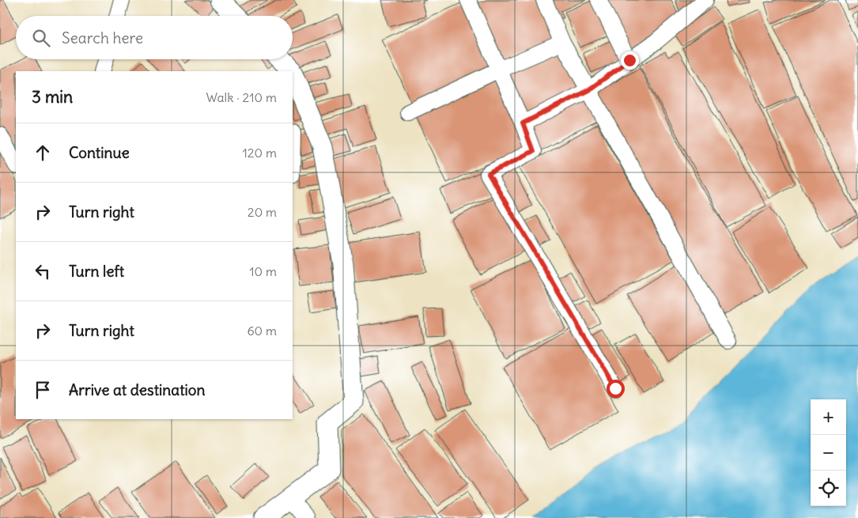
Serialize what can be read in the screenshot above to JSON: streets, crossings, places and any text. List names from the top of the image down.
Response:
{
  "page": {
    "search": "Search here",
    "heading": ["3 min", "Walk · 210 m"],
    "list": [
      ["Continue", "120 m"],
      ["Turn right", "20 m"],
      ["Turn left", "10 m"],
      ["Turn right", "60 m"],
      "Arrive at destination"
    ],
    "map_buttons": ["+", "−"]
  }
}
